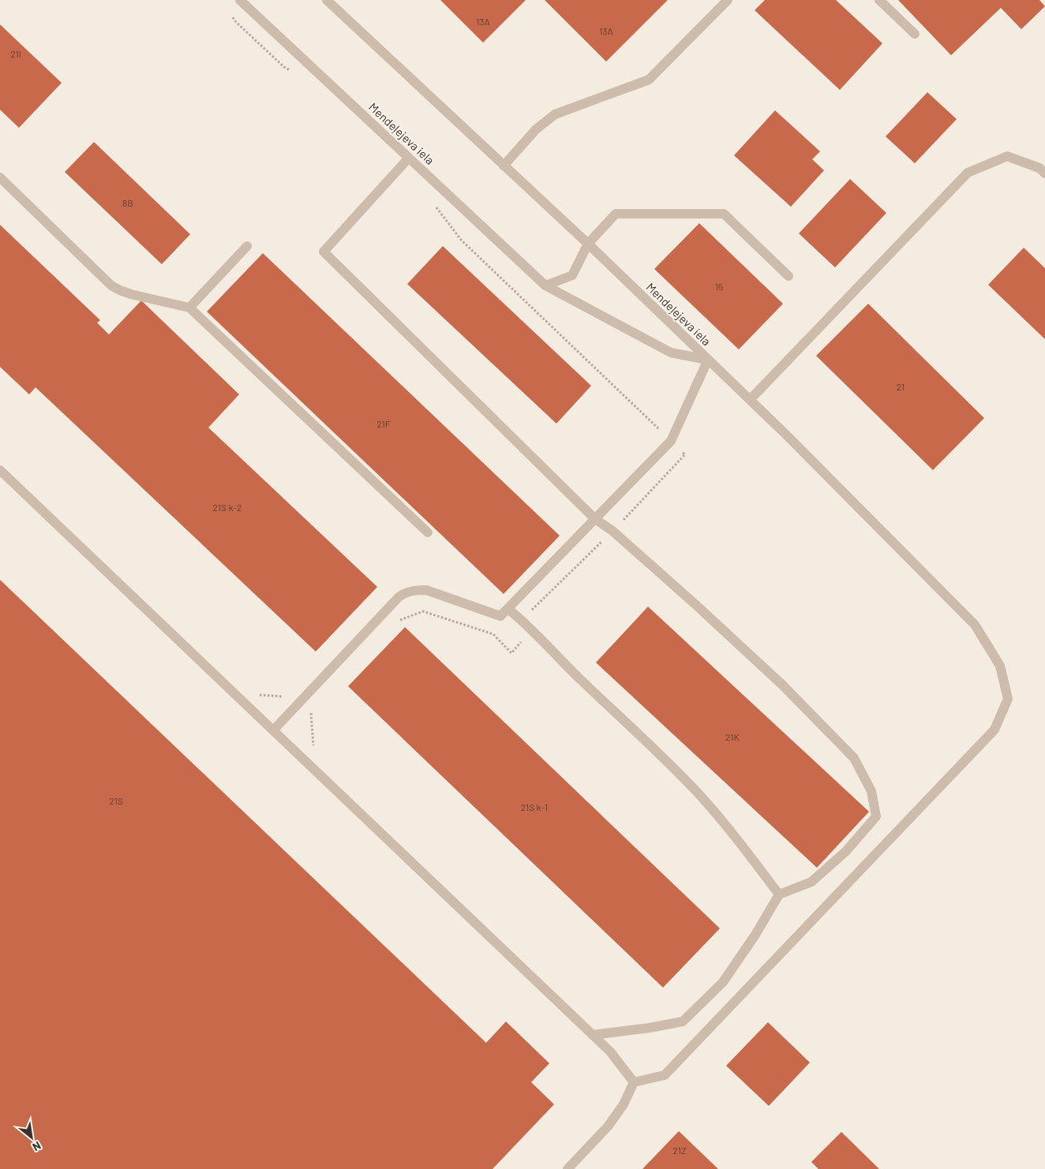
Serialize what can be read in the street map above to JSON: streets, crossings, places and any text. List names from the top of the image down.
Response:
{
  "streets": {
    "street": ["Mendeļejeva iela"]
  },
  "house_numbers": [
    "13A",
    "13A",
    "21I",
    "8B",
    "15",
    "21",
    "21F",
    "21S k-2",
    "21K",
    "21S",
    "21S k-1",
    "21Z"
  ],
  "north": "bottom right"
}
